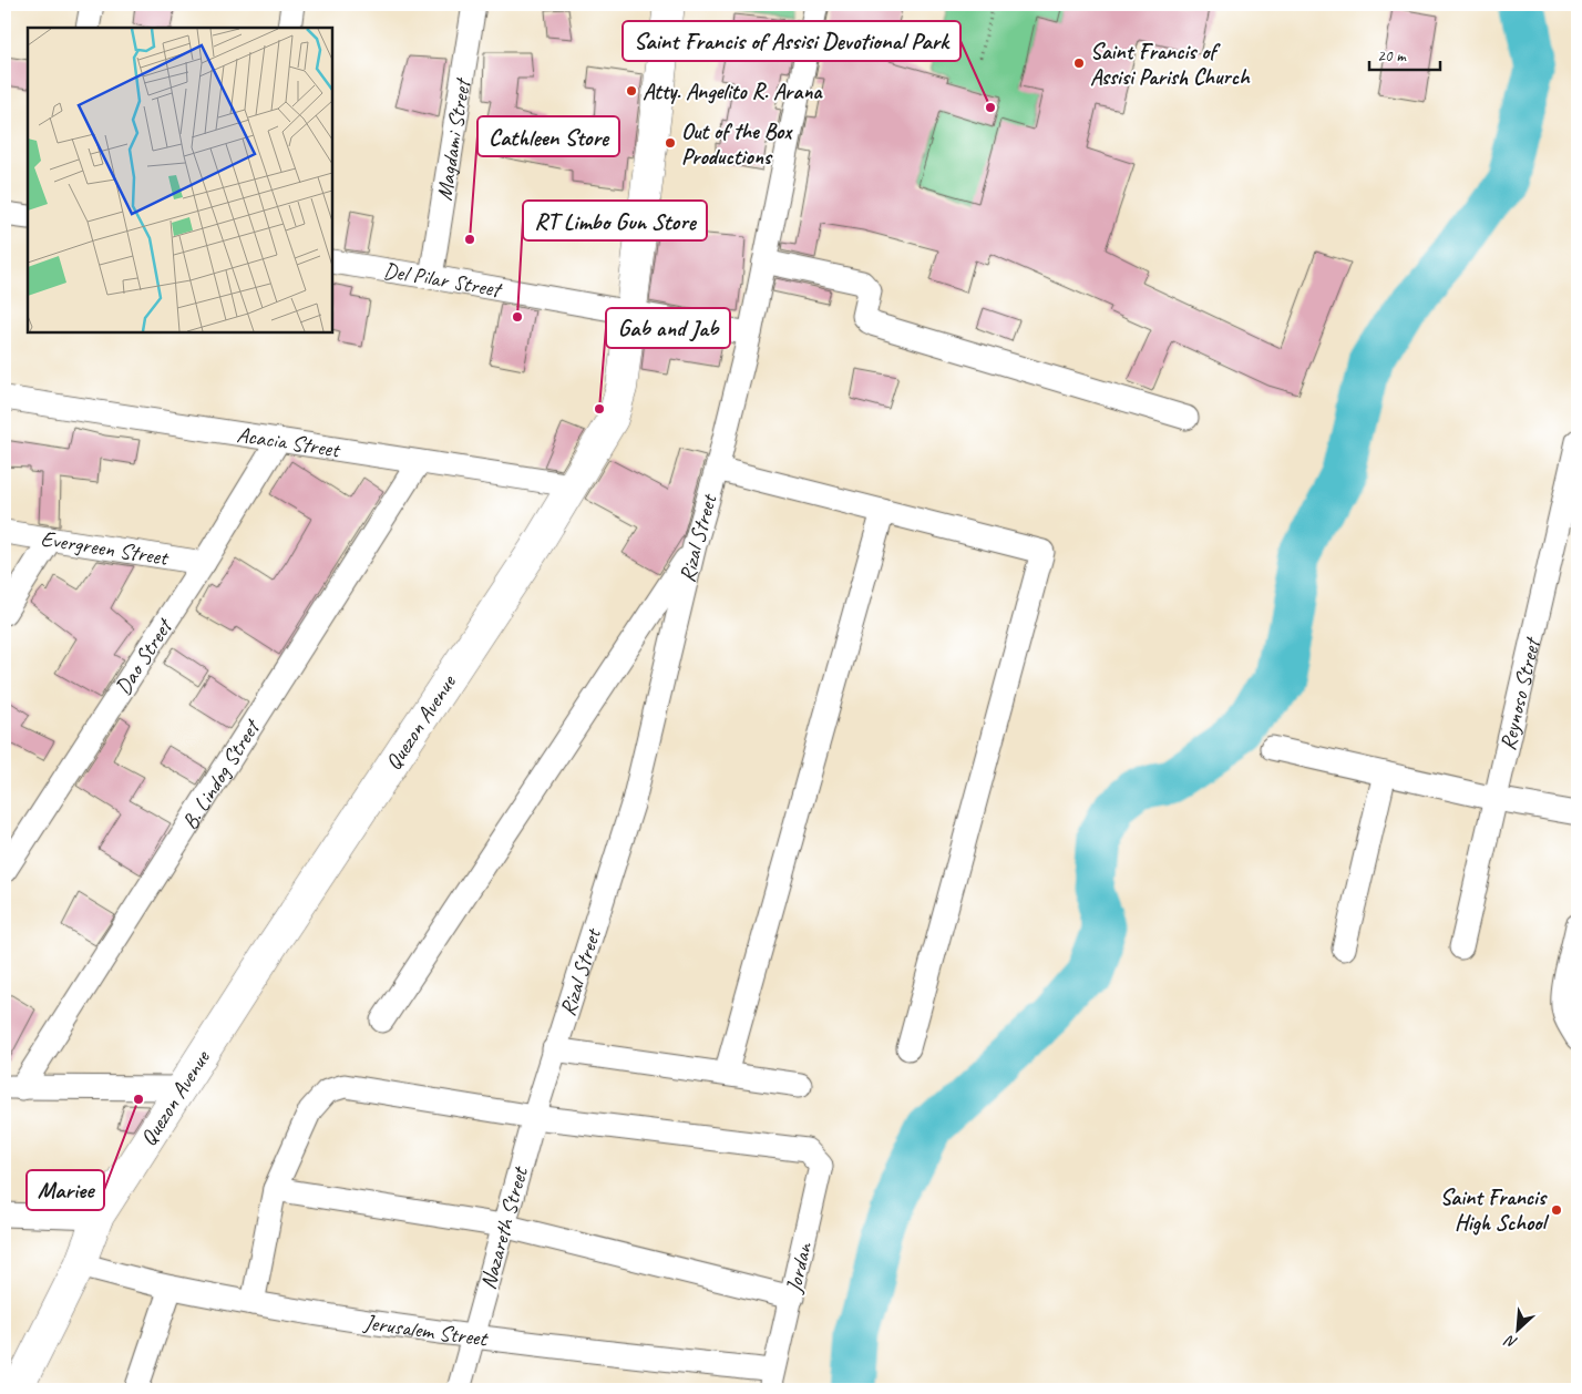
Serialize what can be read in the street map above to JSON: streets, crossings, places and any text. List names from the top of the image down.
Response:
{
  "streets": {
    "street": [
      "Magdami Street",
      "Del Pilar Street",
      "Acacia Street",
      "Rizal Street",
      "Evergreen Street",
      "Dao Street",
      "Reynoso Street",
      "Quezon Avenue",
      "B. Lindog Street",
      "Nazareth Street",
      "Jordan",
      "Jerusalem Street"
    ]
  },
  "crossings": [
    ["Magdami Street", "Del Pilar Street"],
    ["Del Pilar Street", "Rizal Street"],
    ["Del Pilar Street", "Quezon Avenue"],
    ["Acacia Street", "Dao Street"],
    ["Acacia Street", "Quezon Avenue"],
    ["Acacia Street", "B. Lindog Street"],
    ["Rizal Street", "Nazareth Street"],
    ["Evergreen Street", "Dao Street"],
    ["Quezon Avenue", "Jerusalem Street"],
    ["Nazareth Street", "Jordan"],
    ["Nazareth Street", "Jerusalem Street"],
    ["Jordan", "Jerusalem Street"]
  ],
  "places": [
    "Saint Francis of Assisi Parish Church",
    "Atty. Angelito R. Arana",
    "Saint Francis of Assisi Devotional Park",
    "Out of the Box Productions",
    "Cathleen Store",
    "RT Limbo Gun Store",
    "Gab and Jab",
    "Mariee",
    "Saint Francis High School"
  ],
  "scale_bar": "20 m",
  "north": "bottom left"
}
